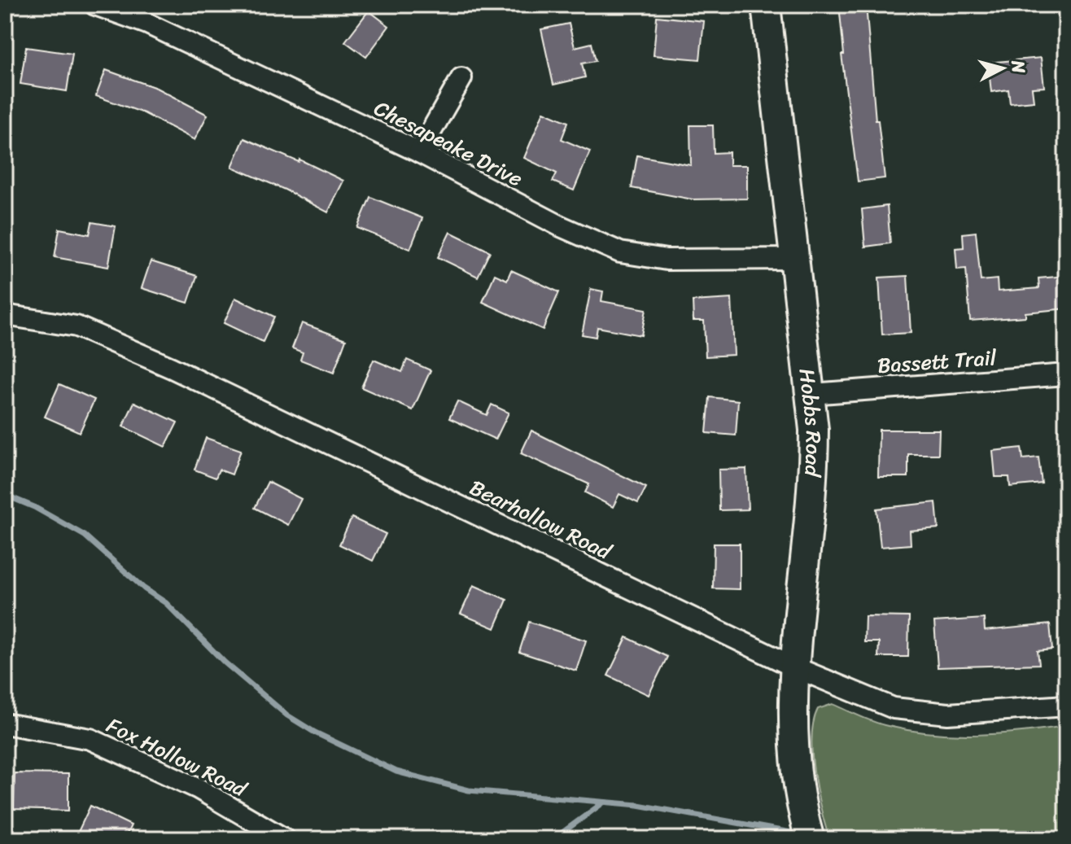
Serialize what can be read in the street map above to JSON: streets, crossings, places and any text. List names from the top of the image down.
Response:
{
  "streets": {
    "street": [
      "Chesapeake Drive",
      "Bassett Trail",
      "Hobbs Road",
      "Bearhollow Road",
      "Fox Hollow Road"
    ]
  },
  "crossings": [
    ["Chesapeake Drive", "Hobbs Road"],
    ["Bassett Trail", "Hobbs Road"],
    ["Hobbs Road", "Bearhollow Road"]
  ],
  "north": "right"
}
